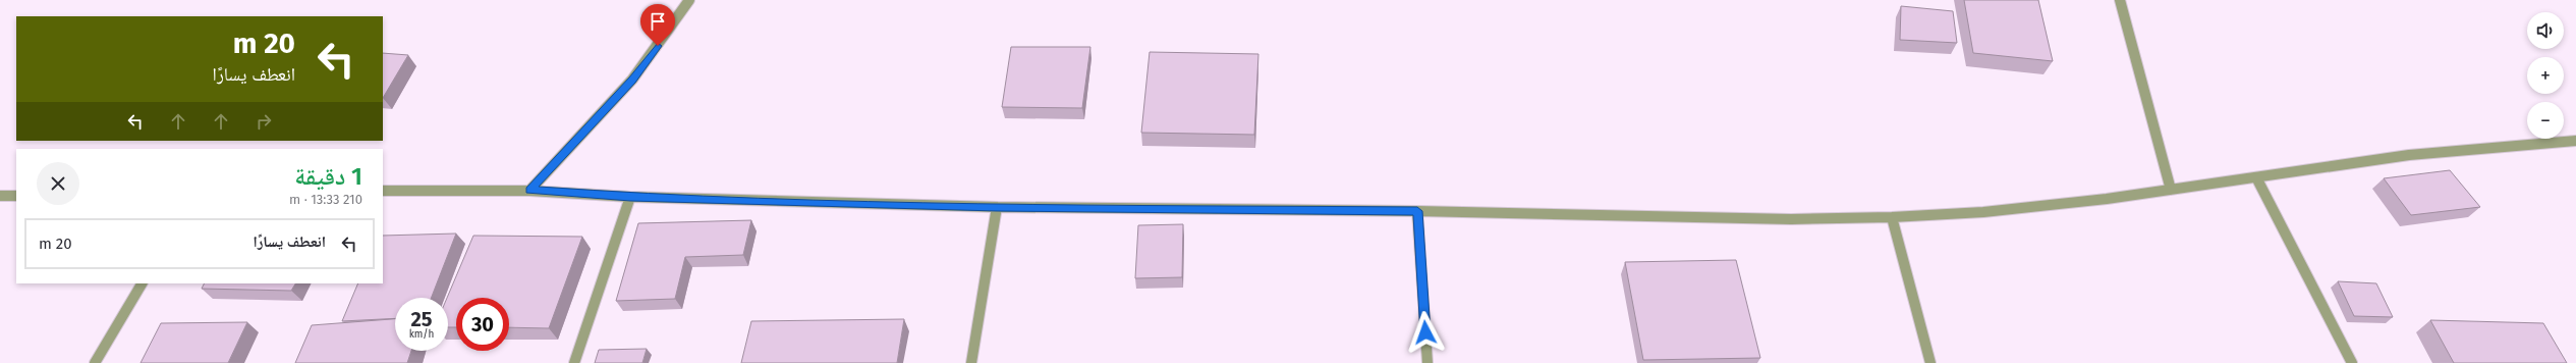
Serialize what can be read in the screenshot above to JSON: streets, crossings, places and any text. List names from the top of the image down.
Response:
{
  "page": {
    "map_buttons": ["+", "−"],
    "turn": ["20 m", "انعطف يسارًا"],
    "heading": ["1 دقيقة", "210 m · 13:33"],
    "list": [
      {
        "name": "انعطف يسارًا",
        "value": "20 m"
      }
    ],
    "speed": "25 km/h",
    "limit": "30"
  }
}
